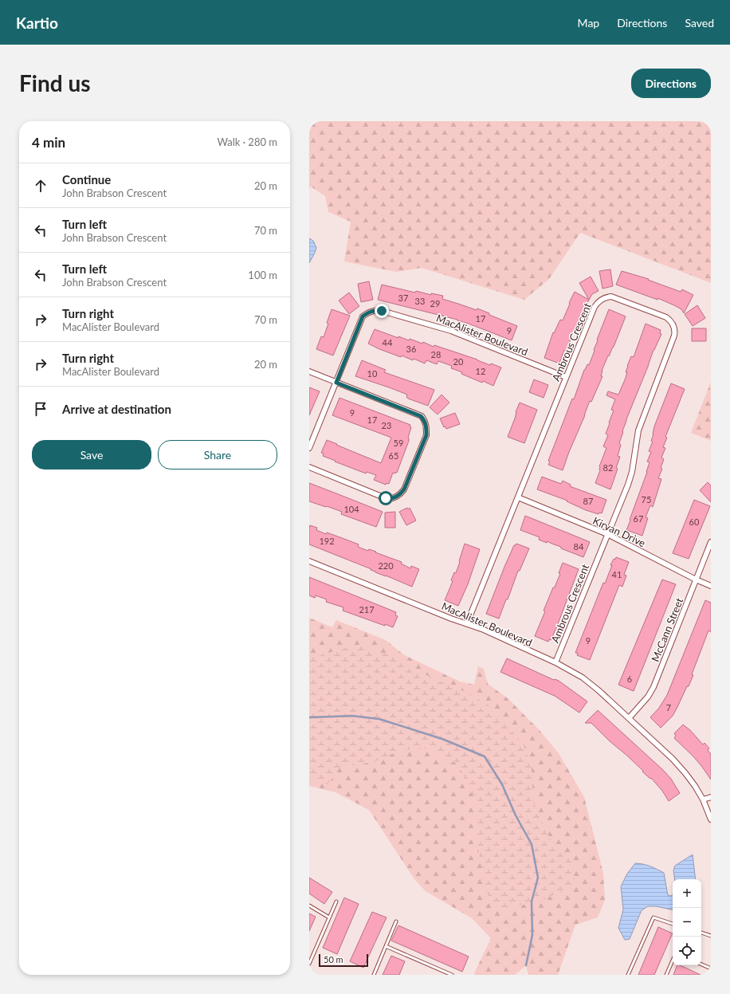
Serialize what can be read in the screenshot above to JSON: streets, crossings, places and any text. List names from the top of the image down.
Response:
{
  "streets": {
    "street": [
      "MacAlister Boulevard",
      "Ambrous Crescent",
      "Kirvan Drive",
      "McCann Street"
    ]
  },
  "crossings": [
    ["MacAlister Boulevard", "Ambrous Crescent"],
    ["MacAlister Boulevard", "McCann Street"],
    ["Ambrous Crescent", "Kirvan Drive"],
    ["Kirvan Drive", "McCann Street"]
  ],
  "house_numbers": [
    "37",
    "33",
    "29",
    "17",
    "9",
    "44",
    "36",
    "28",
    "20",
    "12",
    "10",
    "9",
    "17",
    "23",
    "59",
    "65",
    "82",
    "75",
    "87",
    "104",
    "67",
    "60",
    "192",
    "84",
    "220",
    "41",
    "217",
    "9",
    "6",
    "7"
  ],
  "scale_bar": "50 m",
  "page": {
    "header": "Kartio",
    "nav": ["Map", "Directions", "Saved"],
    "buttons": [
      "Directions",
      ["Save", "Share"]
    ],
    "title": "Find us",
    "heading": ["4 min", "Walk · 280 m"],
    "list": [
      ["Continue", "John Brabson Crescent", "20 m"],
      ["Turn left", "John Brabson Crescent", "70 m"],
      ["Turn left", "John Brabson Crescent", "100 m"],
      ["Turn right", "MacAlister Boulevard", "70 m"],
      ["Turn right", "MacAlister Boulevard", "20 m"],
      "Arrive at destination"
    ],
    "map_buttons": ["+", "−"],
    "scale": "50 m"
  }
}
